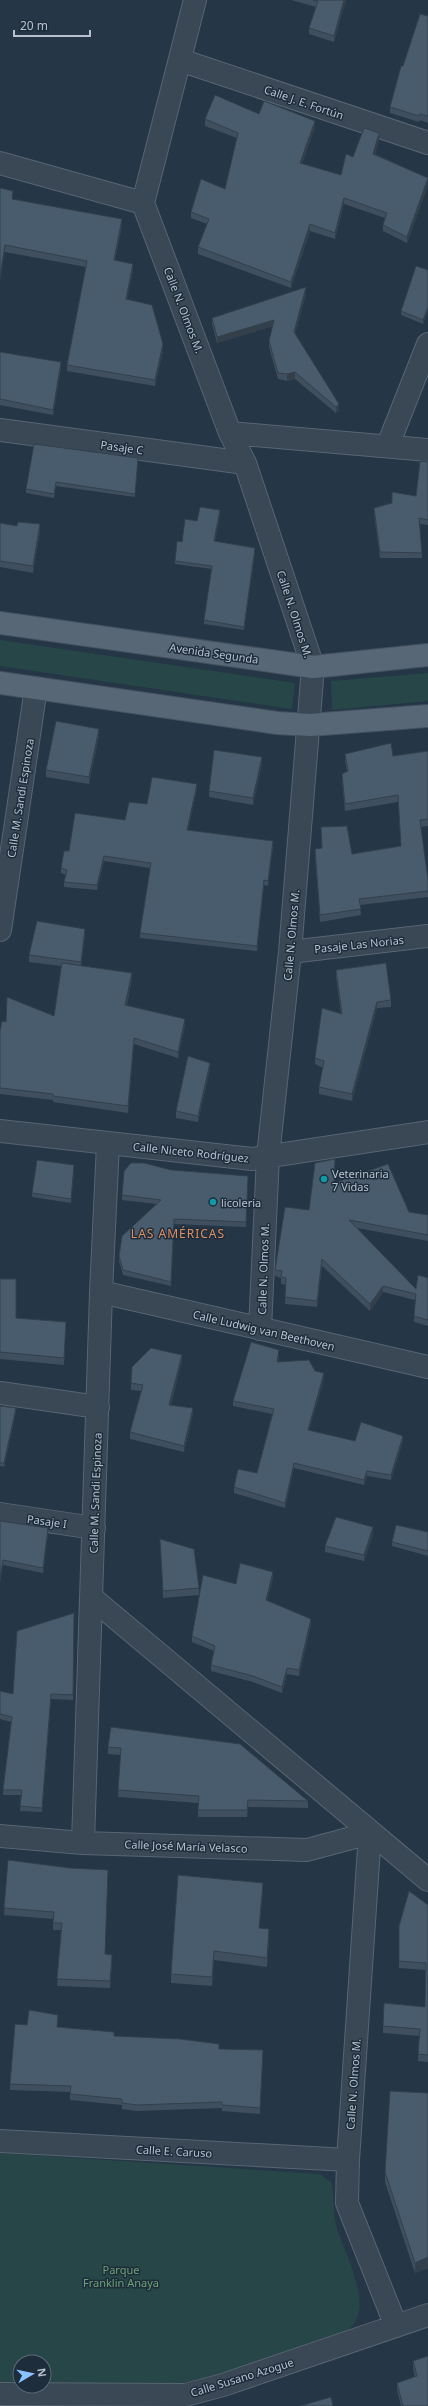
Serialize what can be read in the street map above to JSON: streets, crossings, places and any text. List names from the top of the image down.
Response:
{
  "streets": {
    "main road": ["Avenida Segunda"],
    "street": [
      "Calle J. E. Fortún",
      "Calle N. Olmos M.",
      "Pasaje C",
      "Calle M. Sandi Espinoza",
      "Pasaje Las Norias",
      "Calle Niceto Rodríguez",
      "Calle Ludwig van Beethoven",
      "Pasaje I",
      "Calle José María Velasco",
      "Calle E. Caruso",
      "Calle Susano Azogue"
    ]
  },
  "crossings": [
    ["Calle N. Olmos M.", "Pasaje C"],
    ["Calle N. Olmos M.", "Avenida Segunda"],
    ["Calle N. Olmos M.", "Pasaje Las Norias"],
    ["Calle N. Olmos M.", "Calle Niceto Rodríguez"],
    ["Calle N. Olmos M.", "Calle Ludwig van Beethoven"],
    ["Calle N. Olmos M.", "Calle José María Velasco"],
    ["Calle N. Olmos M.", "Calle E. Caruso"],
    ["Calle N. Olmos M.", "Calle Susano Azogue"],
    ["Calle M. Sandi Espinoza", "Calle Niceto Rodríguez"],
    ["Calle M. Sandi Espinoza", "Calle Ludwig van Beethoven"],
    ["Calle M. Sandi Espinoza", "Pasaje I"],
    ["Calle M. Sandi Espinoza", "Calle José María Velasco"]
  ],
  "districts": ["LAS AMÉRICAS"],
  "parks": ["Parque Franklin Anaya"],
  "places": ["Veterinaria 7 Vidas", "licoleria"],
  "scale_bar": "20 m",
  "north": "right"
}
